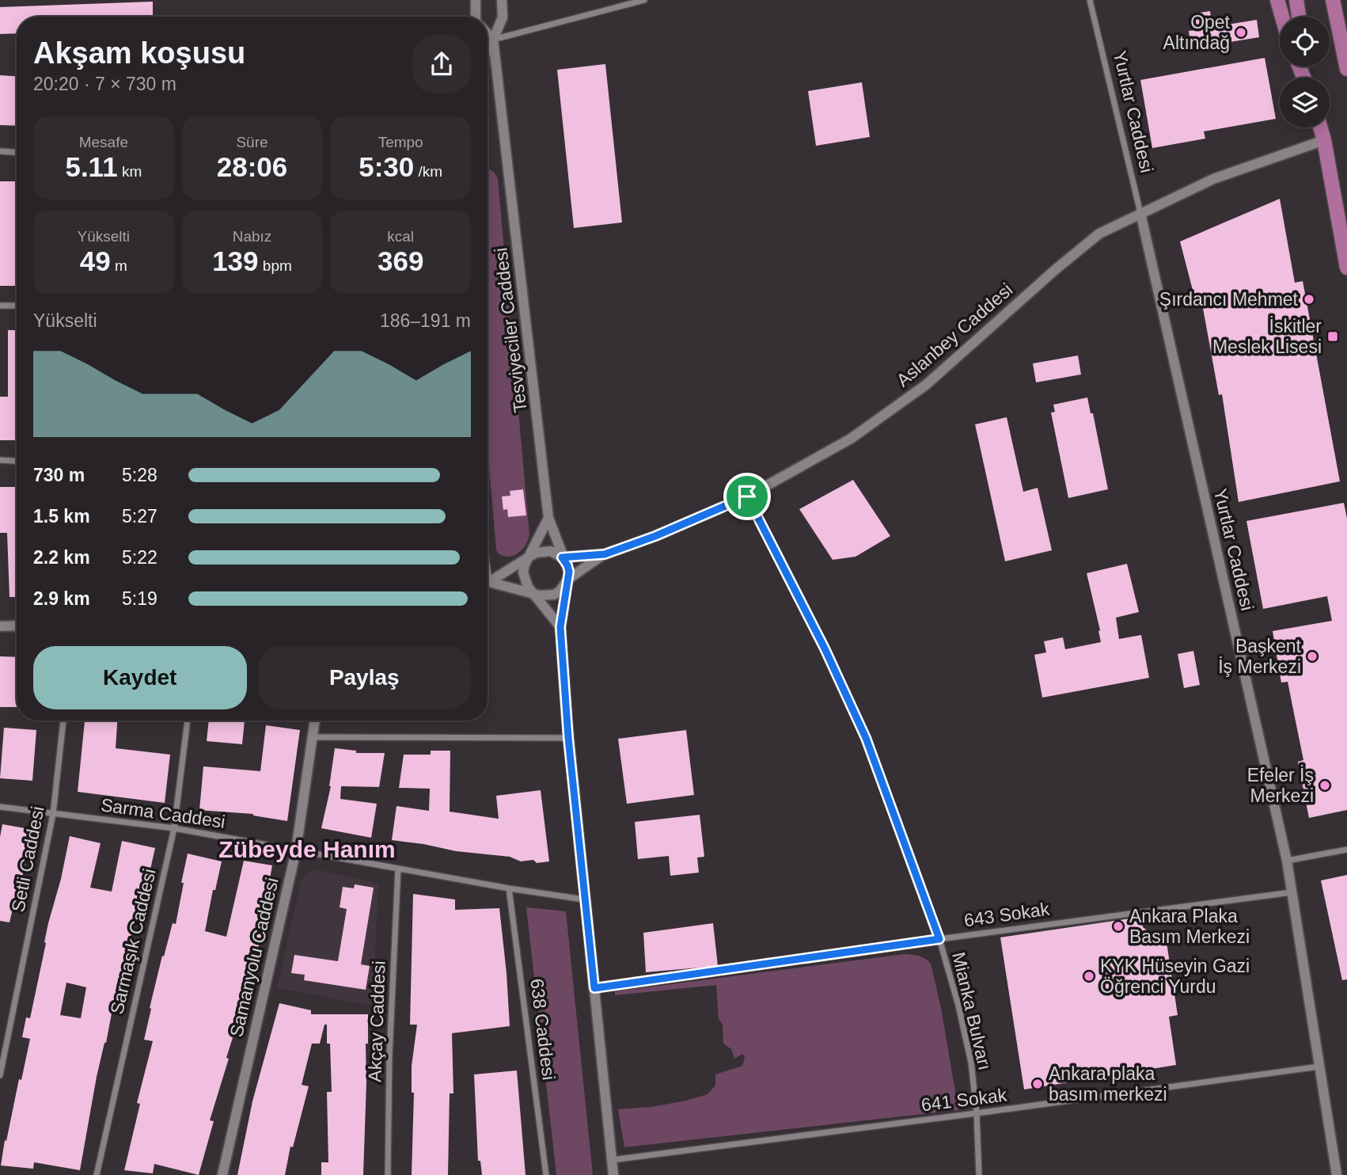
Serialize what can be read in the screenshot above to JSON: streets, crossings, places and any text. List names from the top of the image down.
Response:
{
  "streets": {
    "street": [
      "Yurtlar Caddesi",
      "Tesviyeciler Caddesi",
      "Aslanbey Caddesi",
      "Sarma Caddesi",
      "Setli Caddesi",
      "643 Sokak",
      "Sarmaşık Caddesi",
      "Samanyolu Caddesi",
      "Mianka Bulvarı",
      "Akçay Caddesi",
      "638 Caddesi",
      "641 Sokak"
    ]
  },
  "crossings": [
    ["Yurtlar Caddesi", "Aslanbey Caddesi"],
    ["Yurtlar Caddesi", "643 Sokak"],
    ["Yurtlar Caddesi", "641 Sokak"],
    ["Aslanbey Caddesi", "Mianka Bulvarı"],
    ["Sarma Caddesi", "Setli Caddesi"],
    ["Sarma Caddesi", "Sarmaşık Caddesi"],
    ["Sarma Caddesi", "Samanyolu Caddesi"],
    ["Sarma Caddesi", "Akçay Caddesi"],
    ["Sarma Caddesi", "638 Caddesi"],
    ["643 Sokak", "Mianka Bulvarı"],
    ["Mianka Bulvarı", "641 Sokak"]
  ],
  "districts": ["Zübeyde Hanım"],
  "places": {
    "other": [
      "Opet Altındağ",
      "Şırdancı Mehmet",
      "Başkent İş Merkezi",
      "Efeler İş Merkezi",
      "Ankara Plaka Basım Merkezi",
      "KYK Hüseyin Gazi Öğrenci Yurdu",
      "Ankara plaka basım merkezi"
    ],
    "transit": ["İskitler Meslek Lisesi"]
  },
  "page": {
    "heading": ["Akşam koşusu", "20:20 · 7 × 730 m"],
    "stats": [
      ["Mesafe", "5.11 km"],
      ["Süre", "28:06"],
      ["Tempo", "5:30 /km"],
      ["Yükselti", "49 m"],
      ["Nabız", "139 bpm"],
      ["kcal", "369"]
    ],
    "chart": ["Yükselti", "186–191 m"],
    "list": [
      {
        "name": "730 m",
        "note": "5:28"
      },
      {
        "name": "1.5 km",
        "note": "5:27"
      },
      {
        "name": "2.2 km",
        "note": "5:22"
      },
      {
        "name": "2.9 km",
        "note": "5:19"
      }
    ],
    "buttons": ["Kaydet", "Paylaş"]
  }
}
